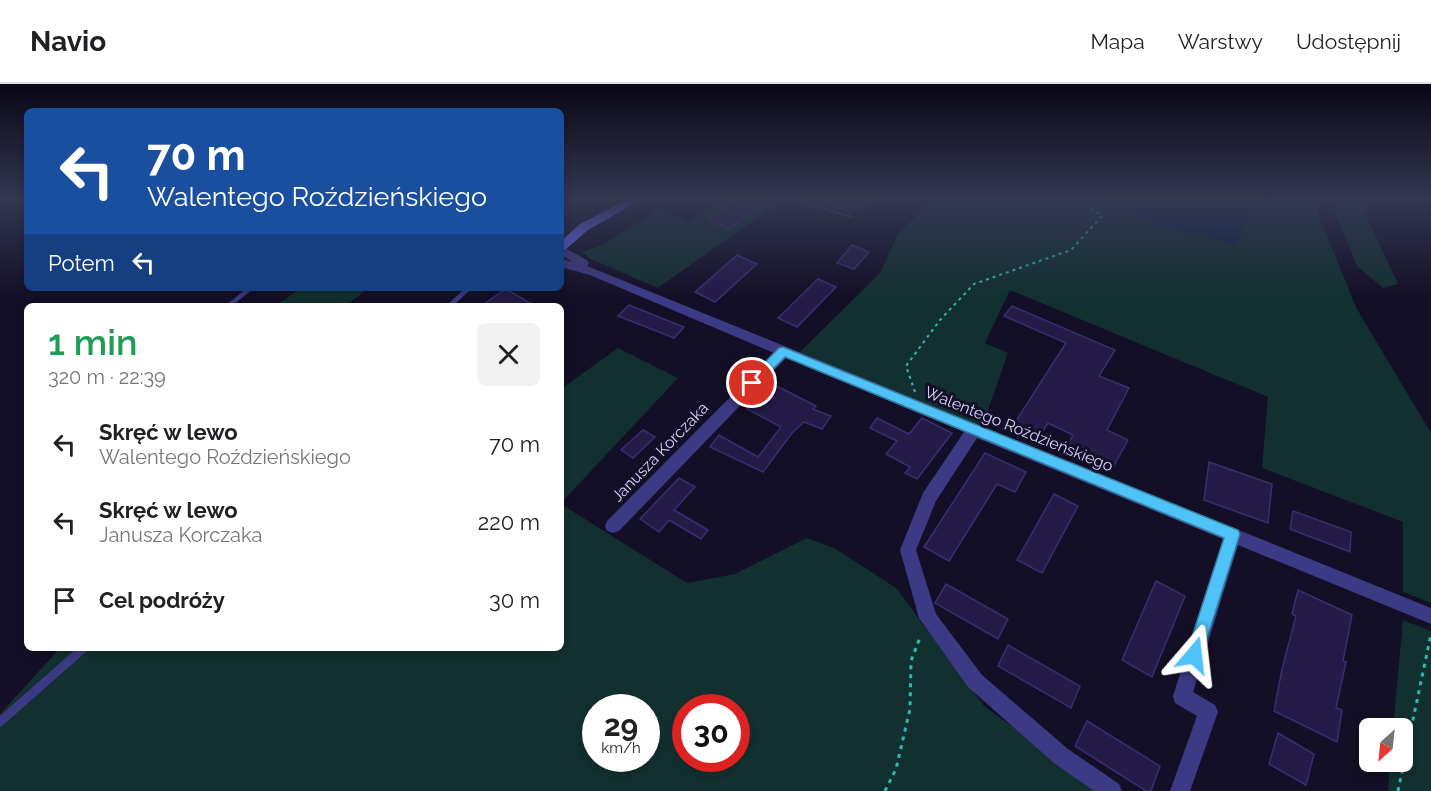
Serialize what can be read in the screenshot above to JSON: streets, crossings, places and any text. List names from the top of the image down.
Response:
{
  "streets": {
    "street": ["Walentego Roździeńskiego", "Janusza Korczaka"]
  },
  "crossings": [
    ["Walentego Roździeńskiego", "Janusza Korczaka"]
  ],
  "north": "bottom left",
  "page": {
    "header": "Navio",
    "nav": ["Mapa", "Warstwy", "Udostępnij"],
    "turn": ["70 m", "Walentego Roździeńskiego"],
    "then": "Potem",
    "heading": ["1 min", "320 m · 22:39"],
    "list": [
      {
        "name": "Skręć w lewo",
        "note": "Walentego Roździeńskiego",
        "value": "70 m"
      },
      {
        "name": "Skręć w lewo",
        "note": "Janusza Korczaka",
        "value": "220 m"
      },
      {
        "name": "Cel podróży",
        "value": "30 m"
      }
    ],
    "speed": "29 km/h",
    "limit": "30"
  }
}
